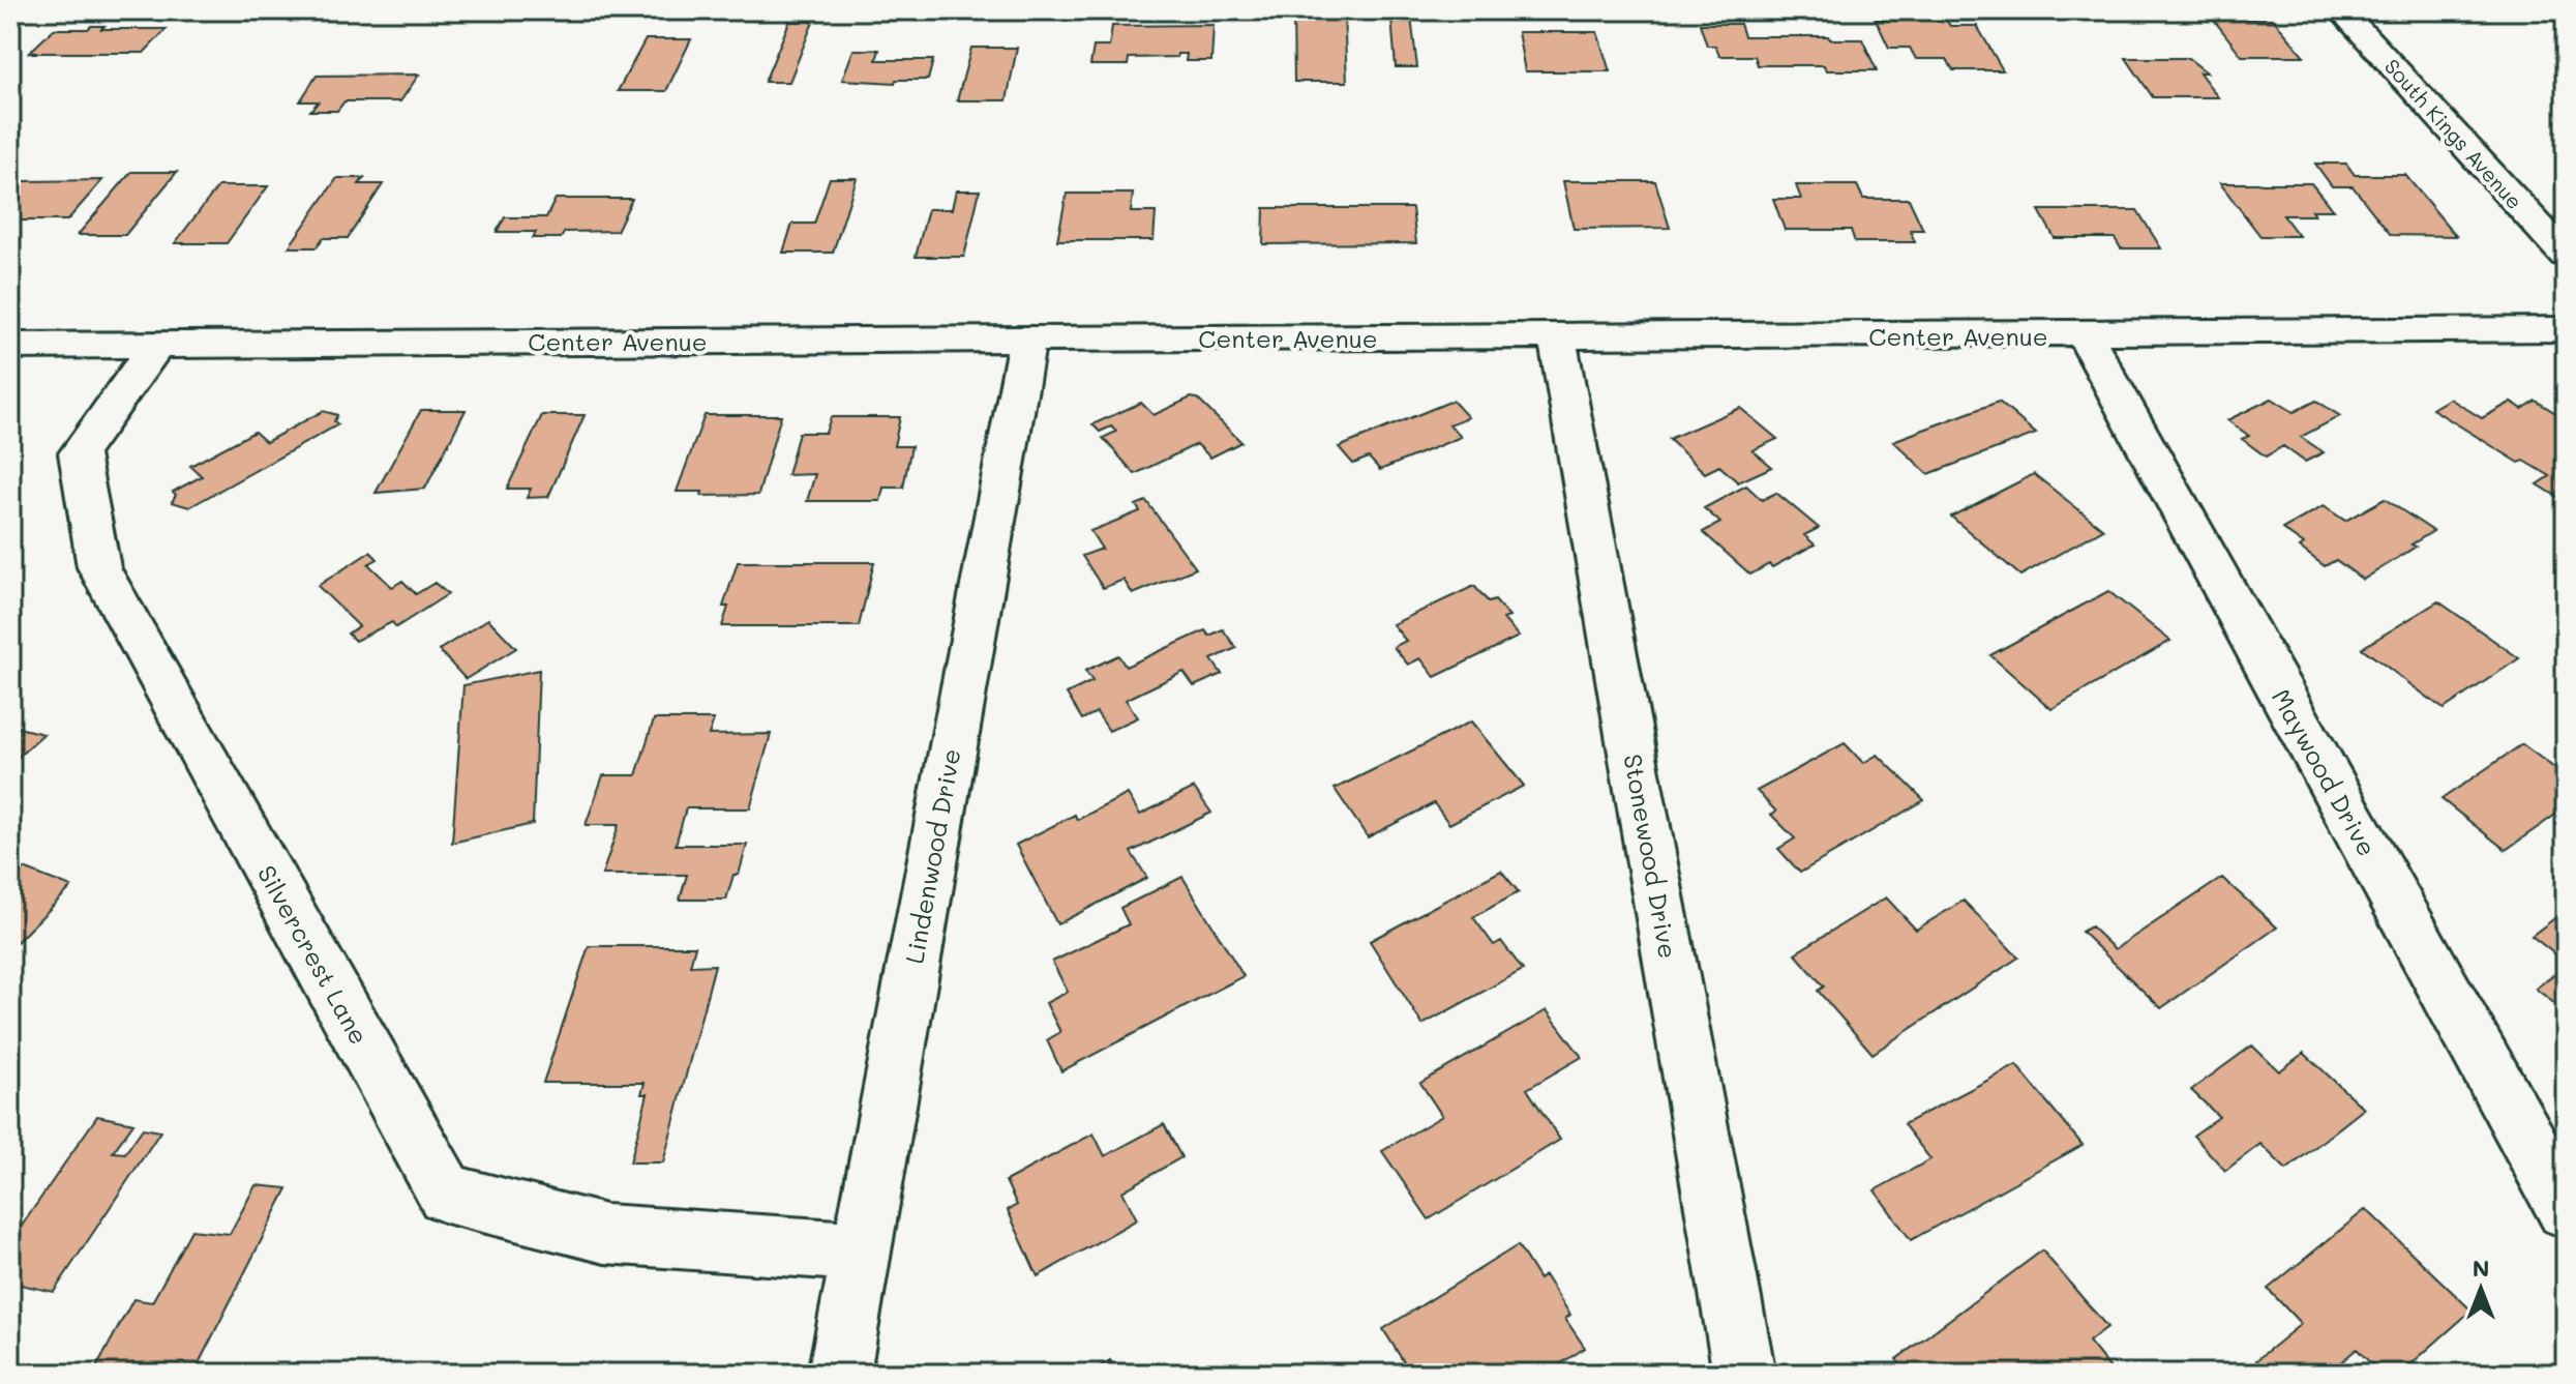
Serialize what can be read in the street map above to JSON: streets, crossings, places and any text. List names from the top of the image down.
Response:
{
  "streets": {
    "street": [
      "South Kings Avenue",
      "Center Avenue",
      "Maywood Drive",
      "Lindenwood Drive",
      "Stonewood Drive",
      "Silvercrest Lane"
    ]
  },
  "crossings": [
    ["Center Avenue", "Maywood Drive"],
    ["Center Avenue", "Lindenwood Drive"],
    ["Center Avenue", "Stonewood Drive"],
    ["Center Avenue", "Silvercrest Lane"],
    ["Lindenwood Drive", "Silvercrest Lane"]
  ],
  "north": "top"
}
